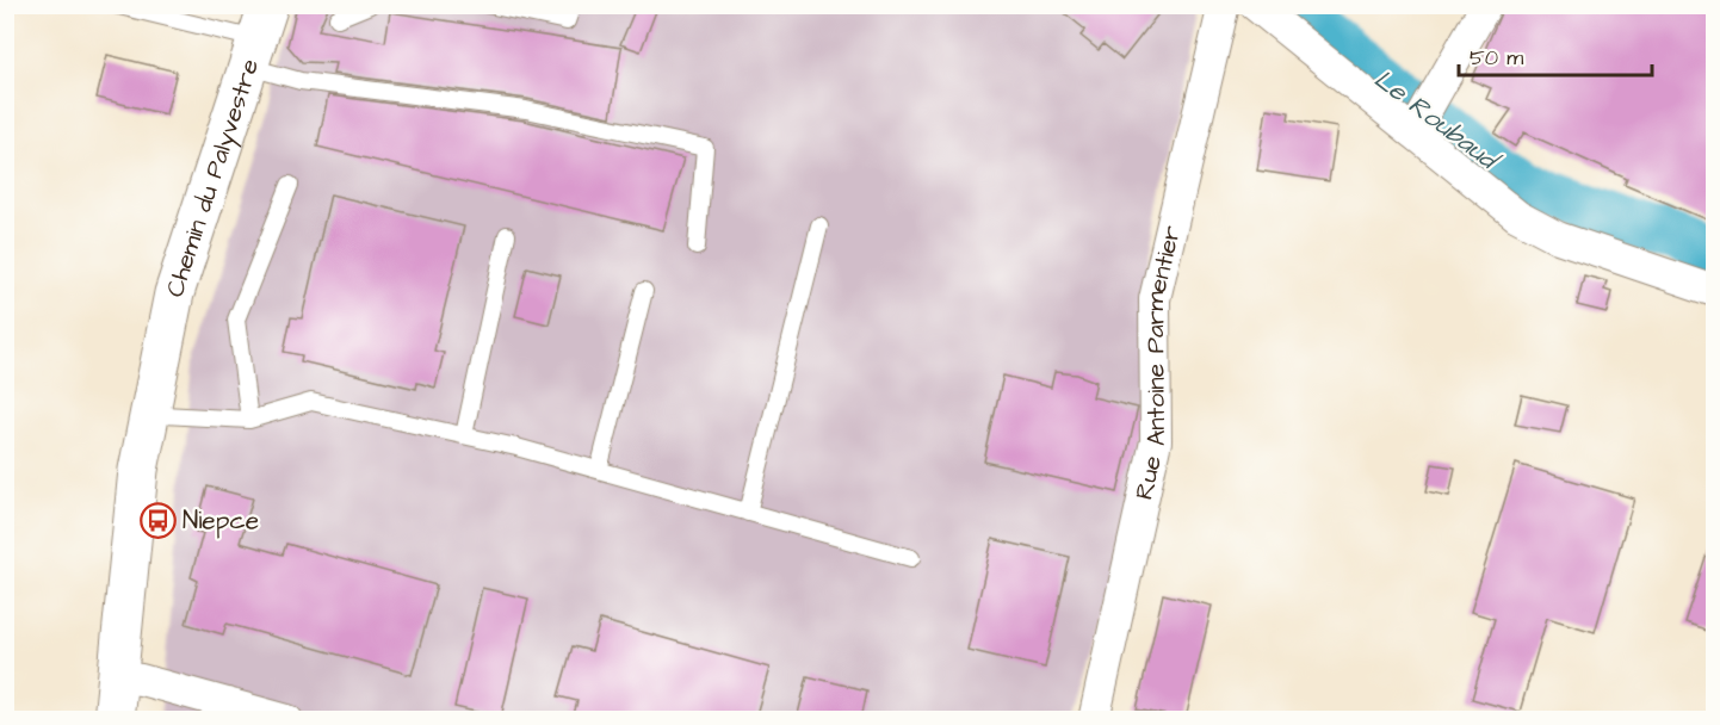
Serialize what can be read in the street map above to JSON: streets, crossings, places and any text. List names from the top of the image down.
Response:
{
  "streets": {
    "street": ["Chemin du Palyvestre", "Rue Antoine Parmentier"]
  },
  "water": ["Le Roubaud"],
  "places": {
    "bus stop": ["Niepce"]
  },
  "scale_bar": "50 m"
}
